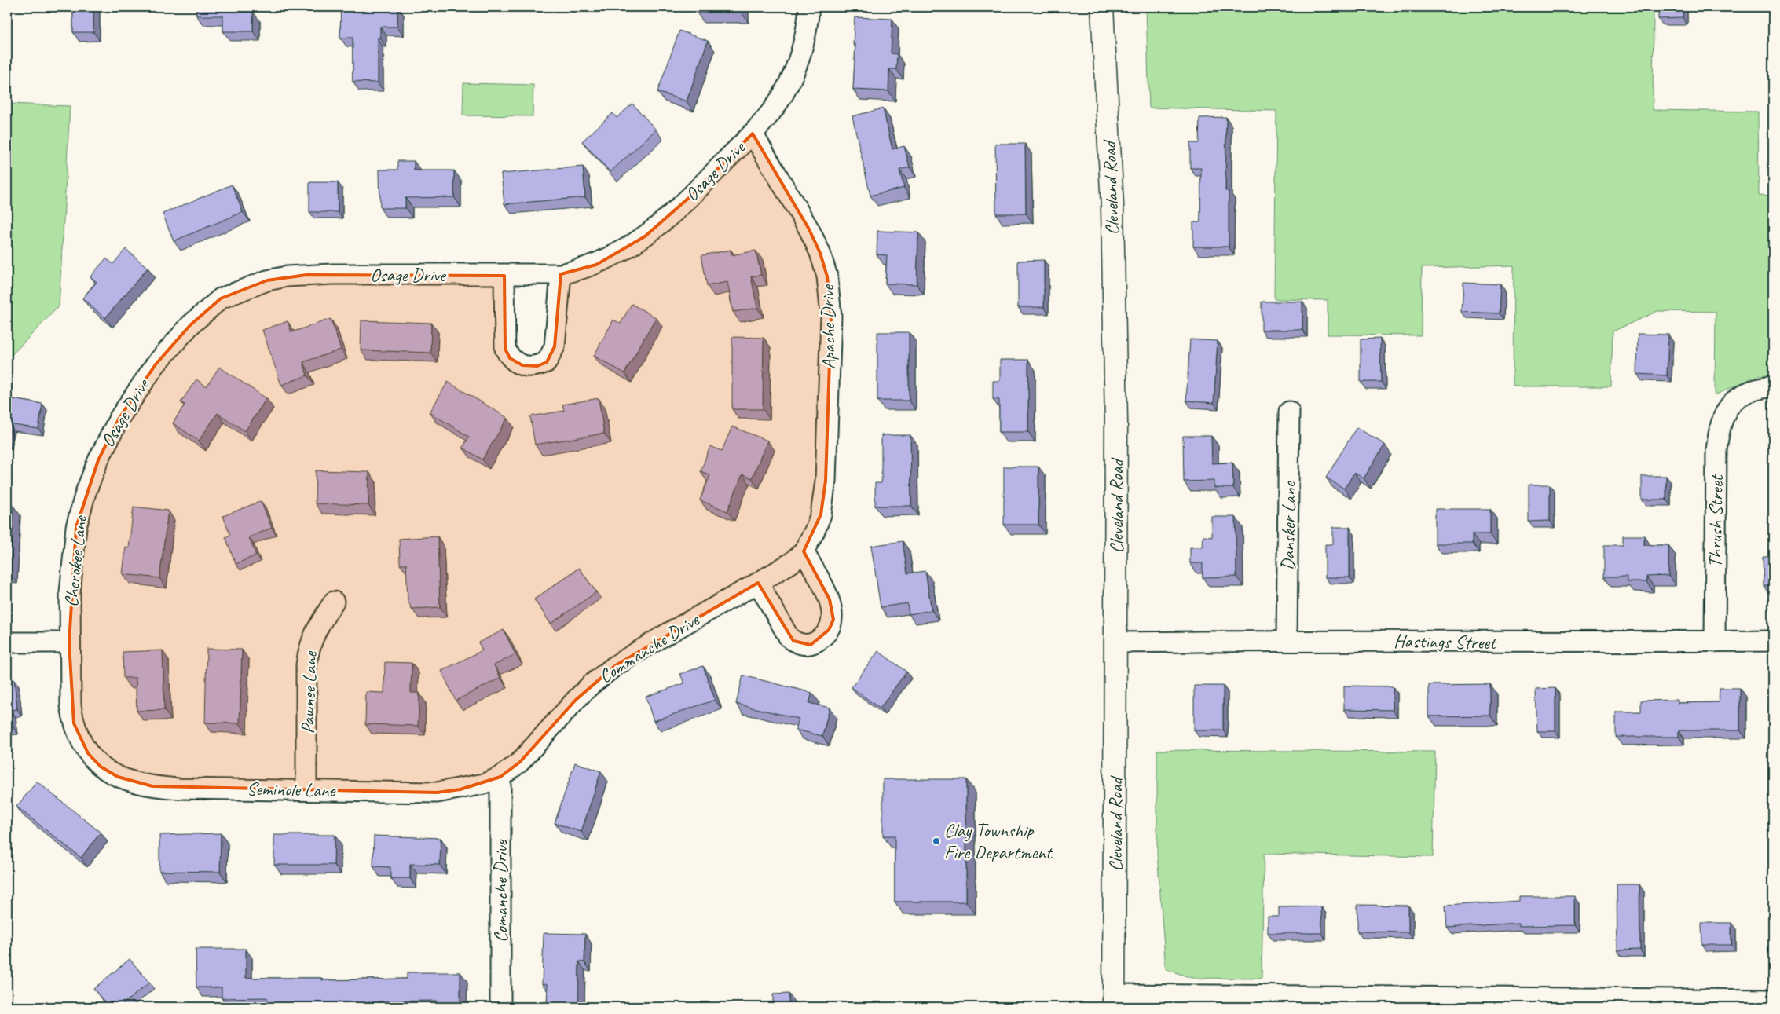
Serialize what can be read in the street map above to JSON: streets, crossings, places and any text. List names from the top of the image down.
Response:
{
  "streets": {
    "main road": ["Cleveland Road"],
    "street": [
      "Osage Drive",
      "Apache Drive",
      "Thrush Street",
      "Dansker Lane",
      "Cherokee Lane",
      "Hastings Street",
      "Commanche Drive",
      "Pawnee Lane",
      "Seminole Lane",
      "Comanche Drive"
    ]
  },
  "crossings": [
    ["Osage Drive", "Apache Drive"],
    ["Osage Drive", "Cherokee Lane"],
    ["Cleveland Road", "Hastings Street"],
    ["Apache Drive", "Commanche Drive"],
    ["Thrush Street", "Hastings Street"],
    ["Dansker Lane", "Hastings Street"],
    ["Cherokee Lane", "Seminole Lane"],
    ["Commanche Drive", "Seminole Lane"],
    ["Commanche Drive", "Comanche Drive"],
    ["Pawnee Lane", "Seminole Lane"],
    ["Seminole Lane", "Comanche Drive"]
  ],
  "places": ["Clay Township Fire Department"]
}
